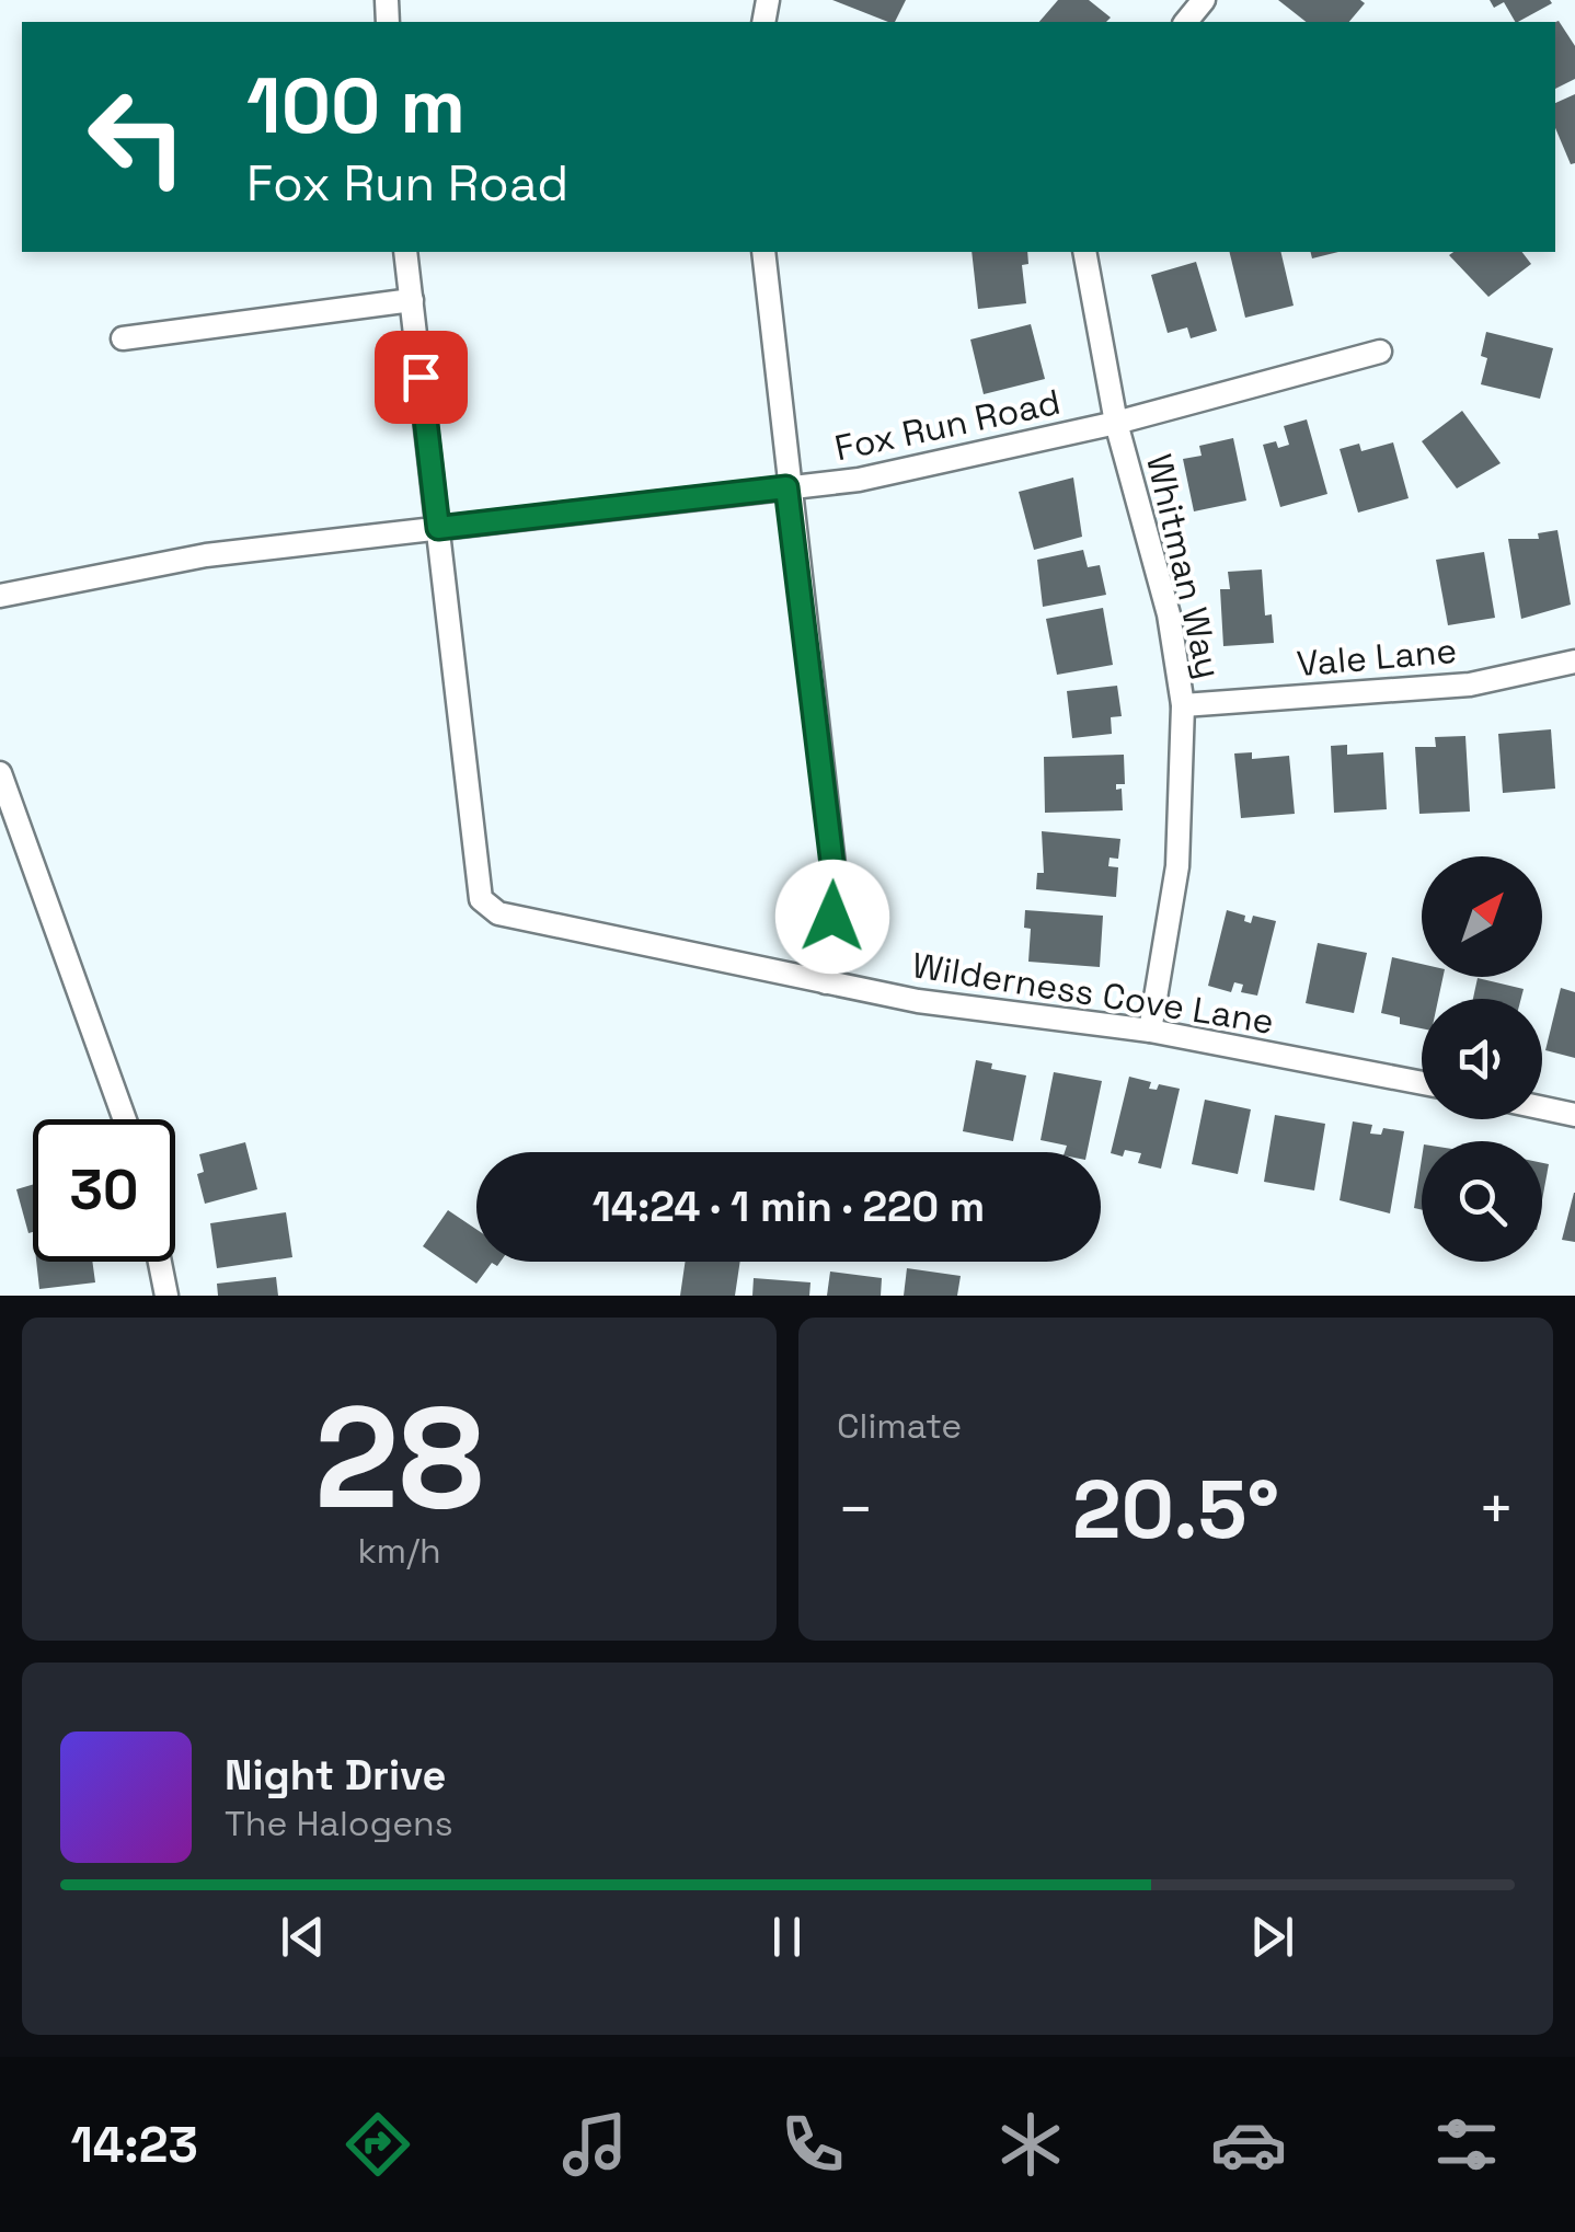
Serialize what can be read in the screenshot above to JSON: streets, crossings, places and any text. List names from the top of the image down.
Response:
{
  "streets": {
    "street": [
      "Fox Run Road",
      "Whitman Way",
      "Vale Lane",
      "Wilderness Cove Lane"
    ]
  },
  "crossings": [
    ["Fox Run Road", "Whitman Way"],
    ["Fox Run Road", "Wilderness Cove Lane"],
    ["Whitman Way", "Vale Lane"],
    ["Whitman Way", "Wilderness Cove Lane"]
  ],
  "north": "top right",
  "page": {
    "turn": ["100 m", "Fox Run Road"],
    "limit": "30",
    "trip": "14:24 · 1 min · 220 m",
    "tile": [
      ["28", "km/h"],
      "Climate"
    ],
    "heat": ["−", "20.5°", "+"],
    "song": ["Night Drive", "The Halogens"],
    "tabs": "14:23"
  }
}
